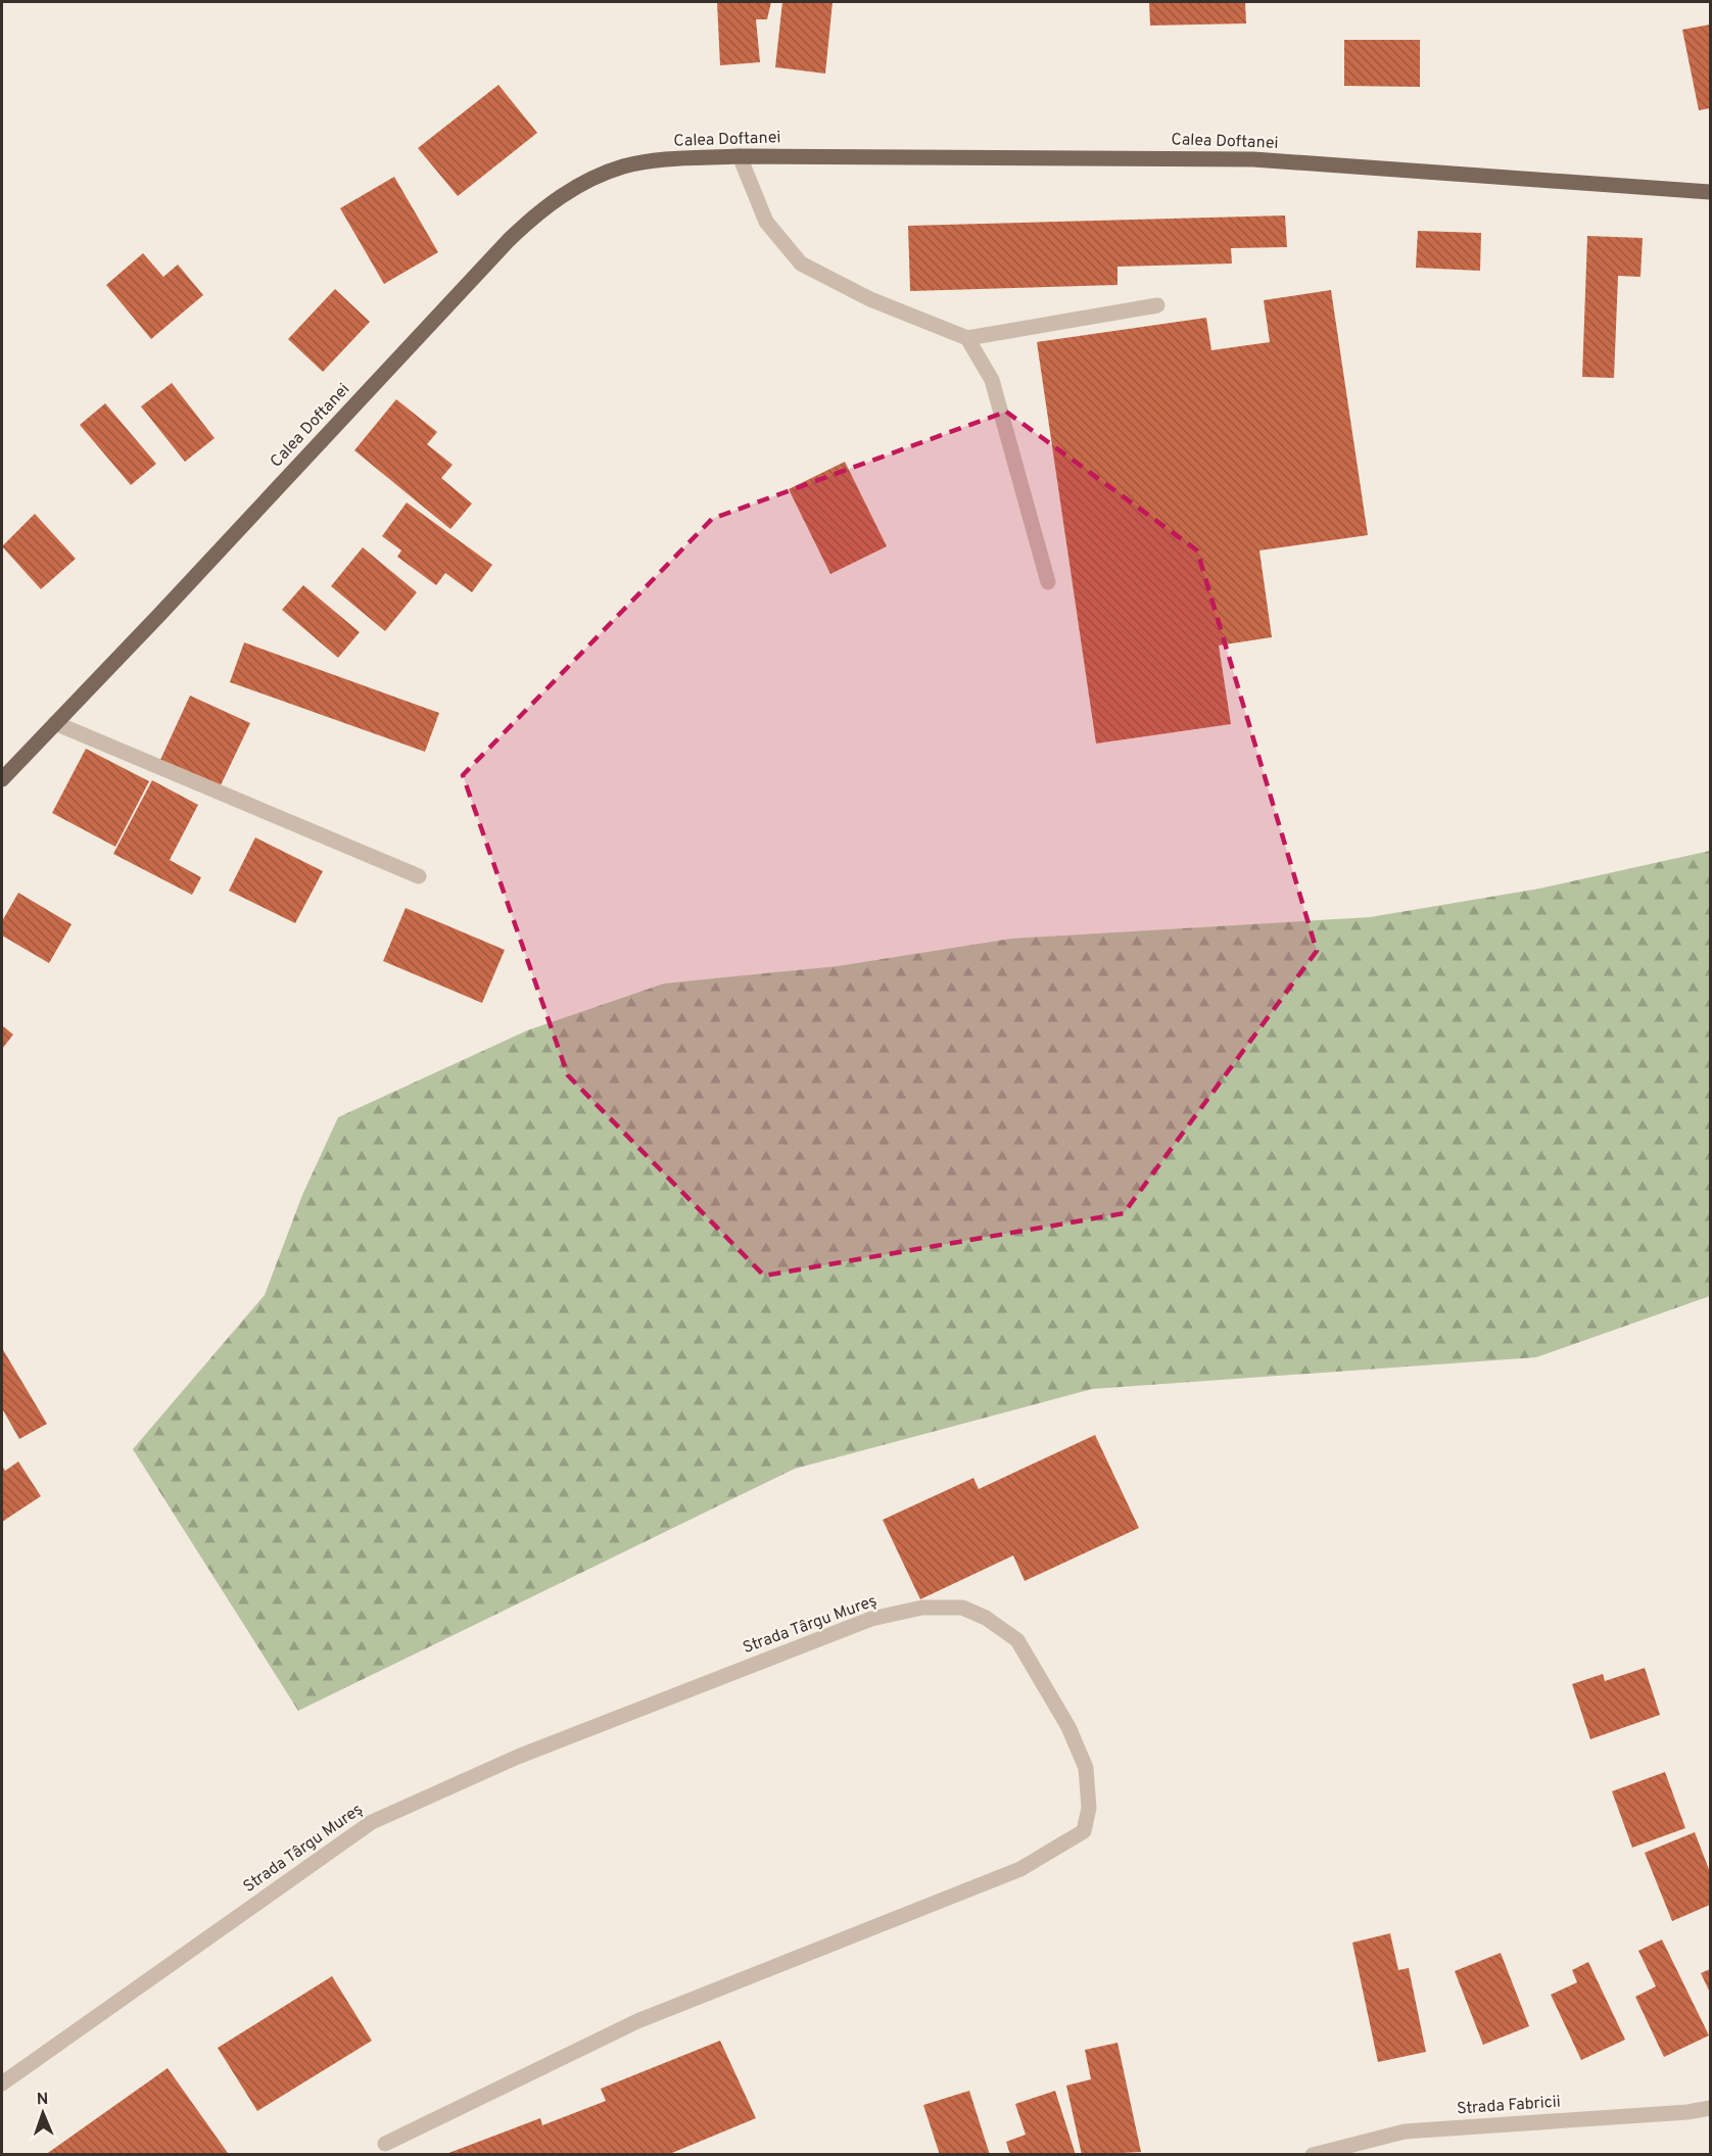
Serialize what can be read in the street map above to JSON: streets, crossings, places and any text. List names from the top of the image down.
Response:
{
  "streets": {
    "main road": ["Calea Doftanei"],
    "street": ["Strada Târgu Mureș", "Strada Fabricii"]
  },
  "north": "top"
}
